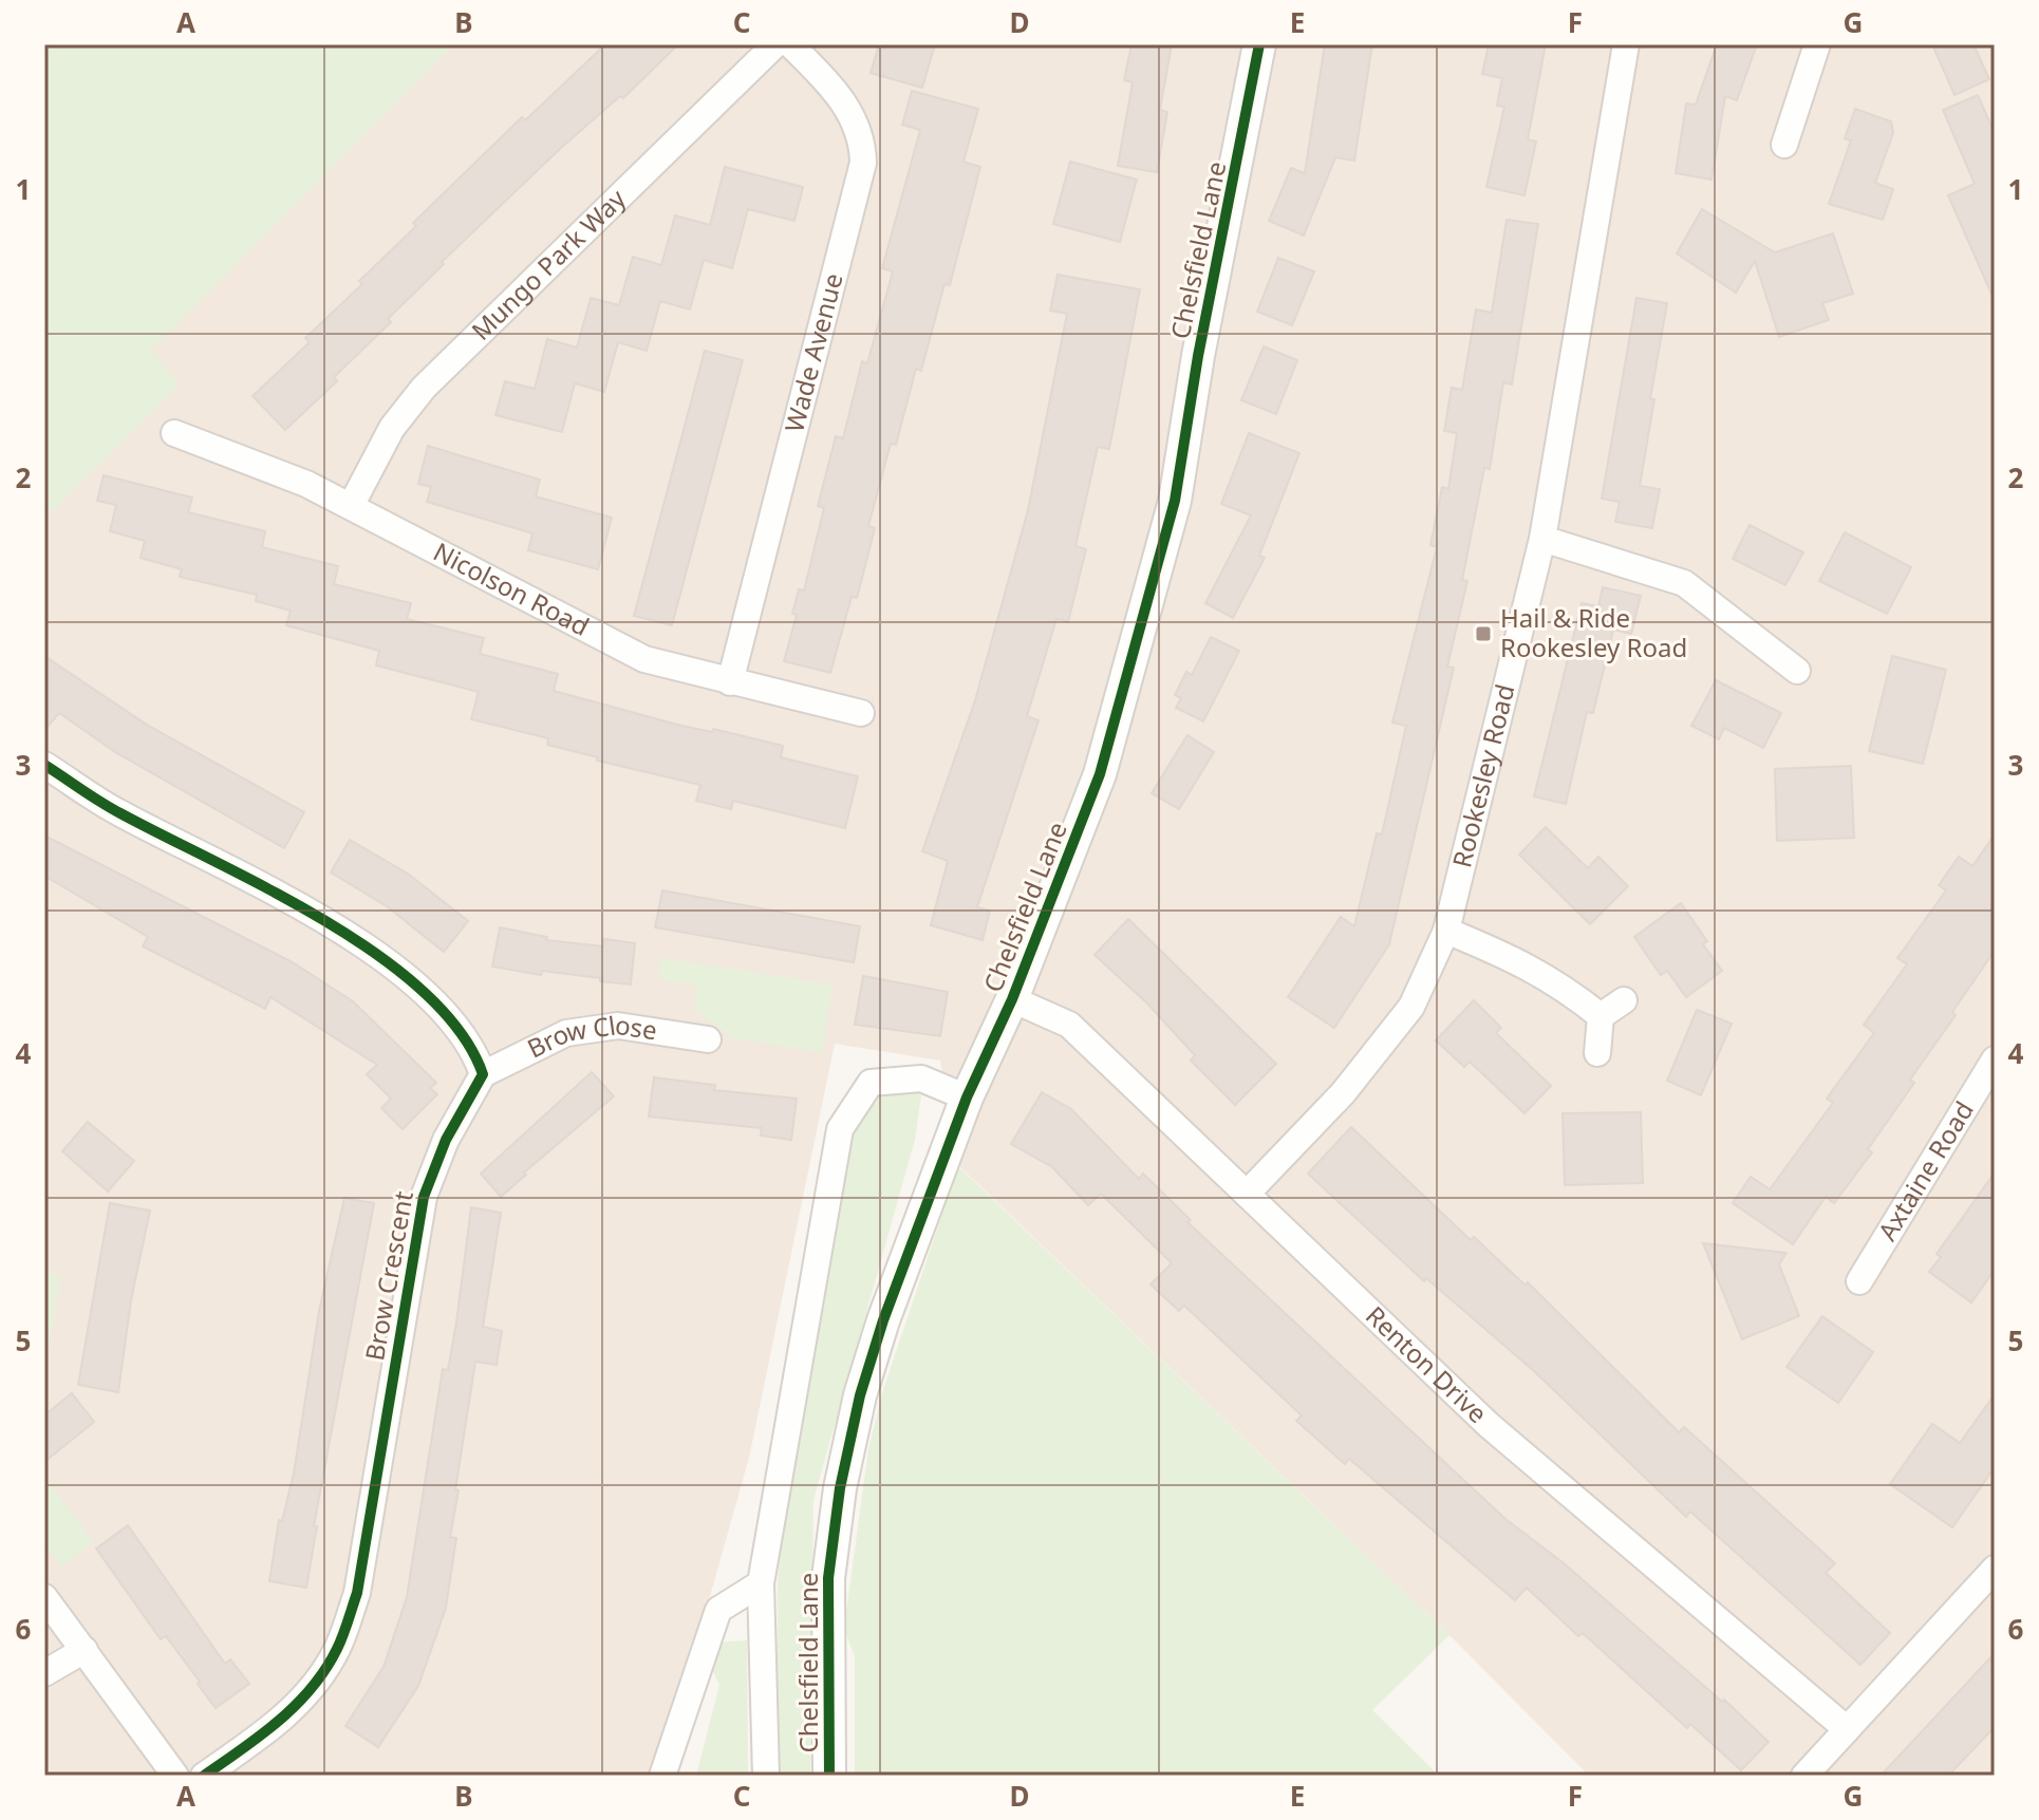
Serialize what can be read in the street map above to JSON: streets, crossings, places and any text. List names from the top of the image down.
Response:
{
  "streets": {
    "street": [
      "Chelsfield Lane",
      "Mungo Park Way",
      "Wade Avenue",
      "Nicolson Road",
      "Rookesley Road",
      "Brow Close",
      "Axtaine Road",
      "Brow Crescent",
      "Renton Drive"
    ]
  },
  "crossings": [
    ["Chelsfield Lane", "Renton Drive"],
    ["Mungo Park Way", "Nicolson Road"],
    ["Wade Avenue", "Nicolson Road"],
    ["Rookesley Road", "Renton Drive"],
    ["Brow Close", "Brow Crescent"]
  ],
  "places": {
    "transit": ["Hail & Ride Rookesley Road"]
  },
  "grid": {
    "columns": [
      "A",
      "B",
      "C",
      "D",
      "E",
      "F",
      "G"
    ],
    "rows": [
      "1",
      "2",
      "3",
      "4",
      "5",
      "6"
    ]
  }
}
